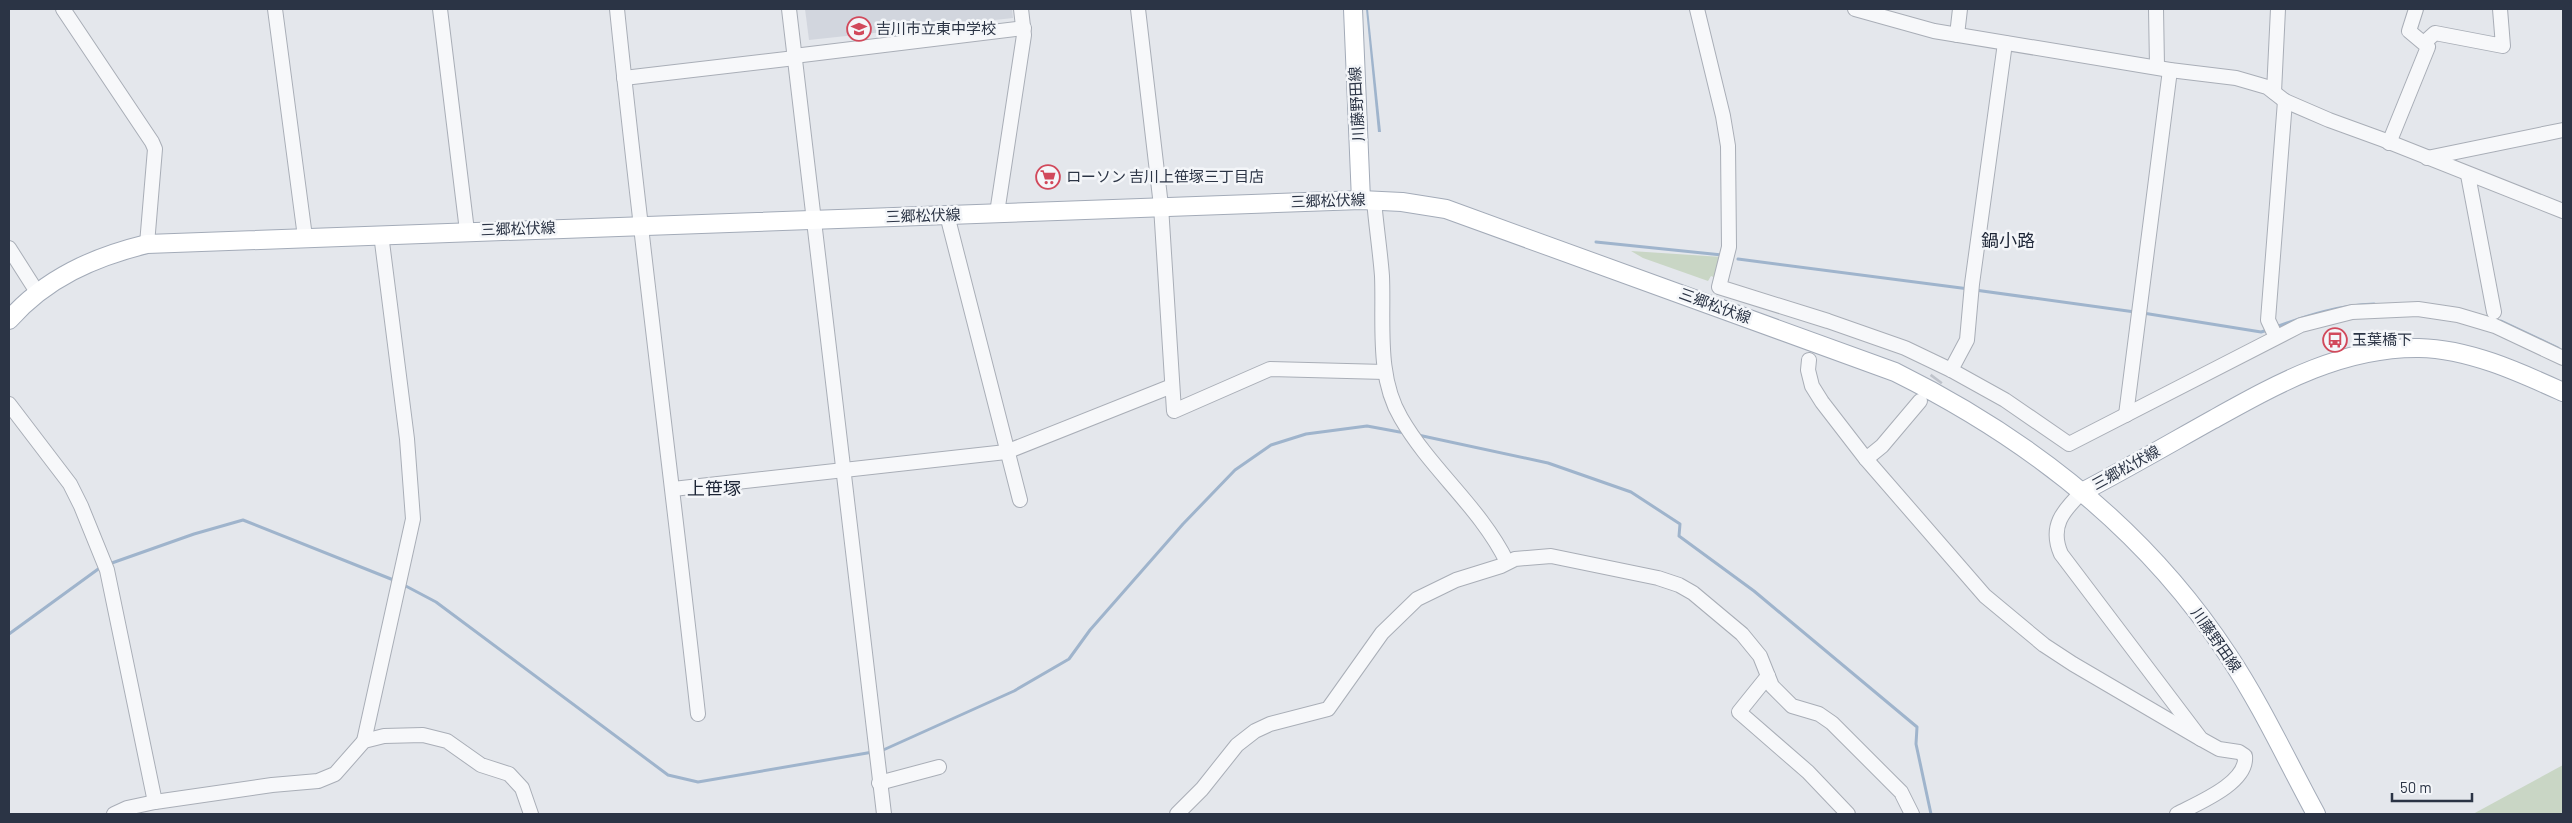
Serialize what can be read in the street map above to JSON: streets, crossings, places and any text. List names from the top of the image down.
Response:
{
  "streets": {
    "main road": ["川藤野田線", "三郷松伏線"]
  },
  "crossings": [
    ["川藤野田線", "三郷松伏線"]
  ],
  "districts": ["鍋小路", "上笹塚"],
  "places": {
    "school or university": ["吉川市立東中学校"],
    "supermarket": ["ローソン 吉川上笹塚三丁目店"],
    "bus stop": ["玉葉橋下"]
  },
  "scale_bar": "50 m"
}
